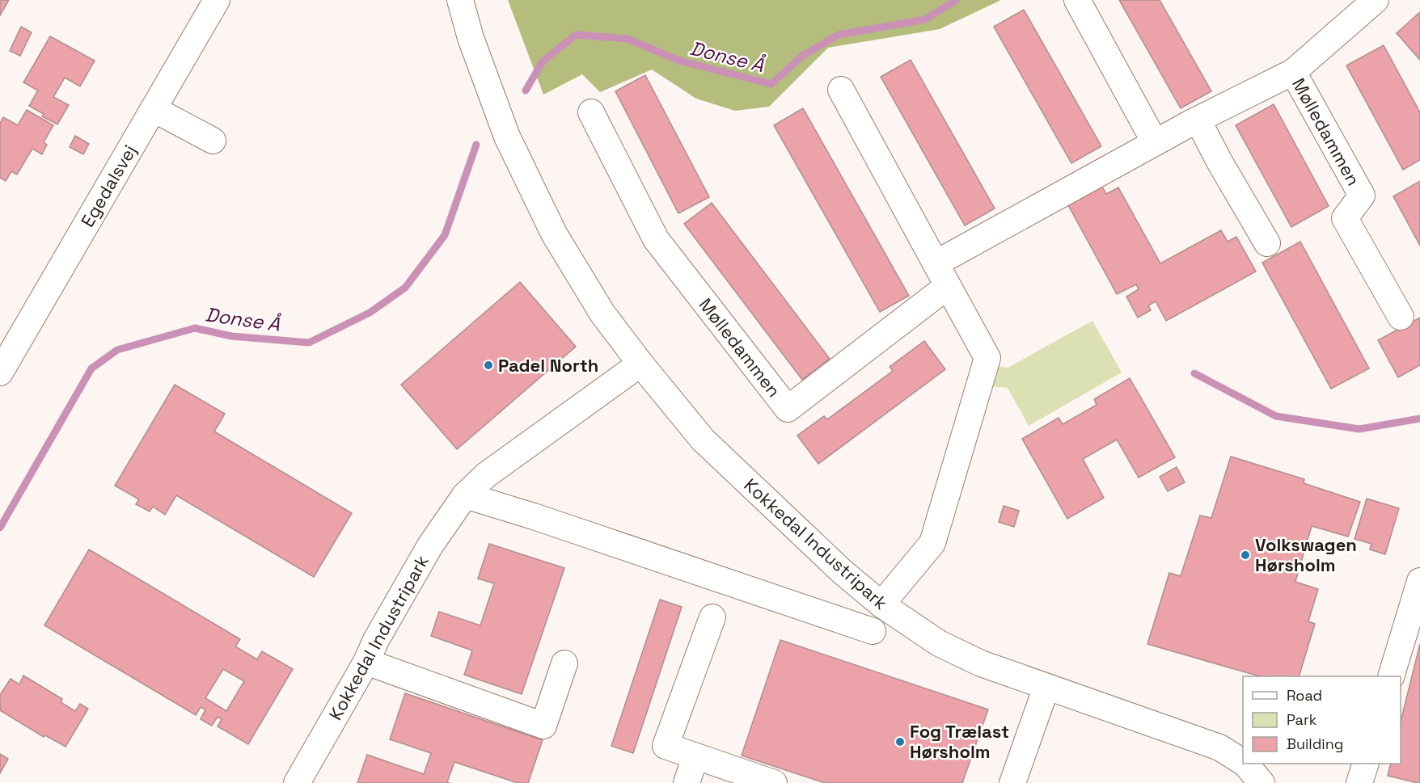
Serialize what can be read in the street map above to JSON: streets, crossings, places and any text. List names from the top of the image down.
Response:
{
  "streets": {
    "street": ["Mølledammen", "Egedalsvej", "Kokkedal Industripark"]
  },
  "water": ["Donse Å"],
  "places": ["Padel North", "Volkswagen Hørsholm", "Fog Trælast Hørsholm"],
  "legend": ["Road", "Park", "Building"]
}
